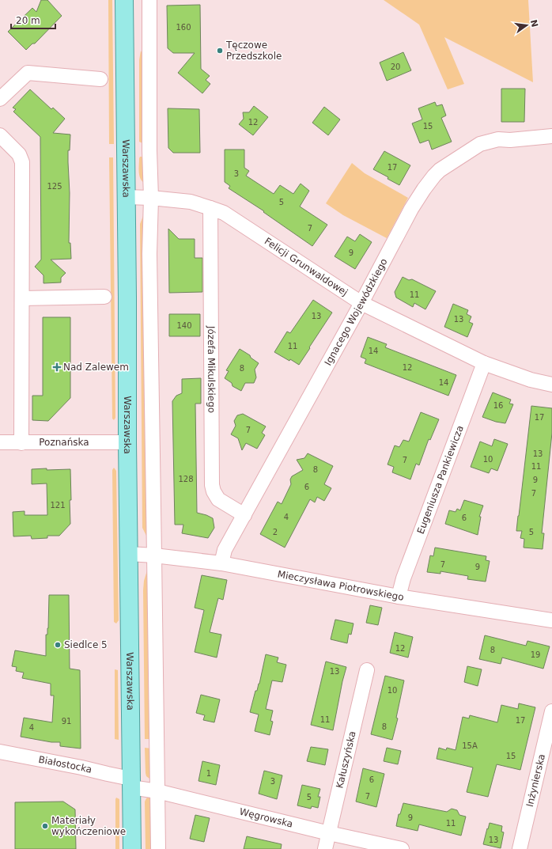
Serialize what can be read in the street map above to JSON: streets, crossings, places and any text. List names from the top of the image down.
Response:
{
  "streets": {
    "main road": ["Warszawska"],
    "street": [
      "Felicji Grunwaldowej",
      "Ignacego Wojewódzkiego",
      "Józefa Mikulskiego",
      "Poznańska",
      "Eugeniusza Pankiewicza",
      "Mieczysława Piotrowskiego",
      "Kałuszyńska",
      "Białostocka",
      "Inżynierska",
      "Węgrowska"
    ]
  },
  "crossings": [
    ["Warszawska", "Felicji Grunwaldowej"],
    ["Warszawska", "Poznańska"],
    ["Warszawska", "Mieczysława Piotrowskiego"],
    ["Warszawska", "Białostocka"],
    ["Warszawska", "Węgrowska"],
    ["Felicji Grunwaldowej", "Ignacego Wojewódzkiego"],
    ["Felicji Grunwaldowej", "Józefa Mikulskiego"],
    ["Felicji Grunwaldowej", "Eugeniusza Pankiewicza"],
    ["Ignacego Wojewódzkiego", "Józefa Mikulskiego"],
    ["Ignacego Wojewódzkiego", "Mieczysława Piotrowskiego"],
    ["Eugeniusza Pankiewicza", "Mieczysława Piotrowskiego"],
    ["Kałuszyńska", "Węgrowska"],
    ["Białostocka", "Węgrowska"]
  ],
  "places": {
    "other": ["Tęczowe Przedszkole", "Siedlce 5", "Materiały wykończeniowe"],
    "health": ["Nad Zalewem"]
  },
  "house_numbers": [
    "160",
    "20",
    "12",
    "15",
    "17",
    "3",
    "125",
    "5",
    "7",
    "9",
    "11",
    "13",
    "13",
    "140",
    "11",
    "14",
    "12",
    "8",
    "14",
    "16",
    "17",
    "7",
    "13",
    "10",
    "7",
    "11",
    "8",
    "128",
    "9",
    "6",
    "7",
    "121",
    "4",
    "6",
    "2",
    "5",
    "7",
    "9",
    "12",
    "8",
    "19",
    "13",
    "10",
    "11",
    "17",
    "91",
    "8",
    "4",
    "15A",
    "15",
    "1",
    "6",
    "3",
    "7",
    "5",
    "9",
    "11",
    "13"
  ],
  "scale_bar": "20 m",
  "north": "right"
}
